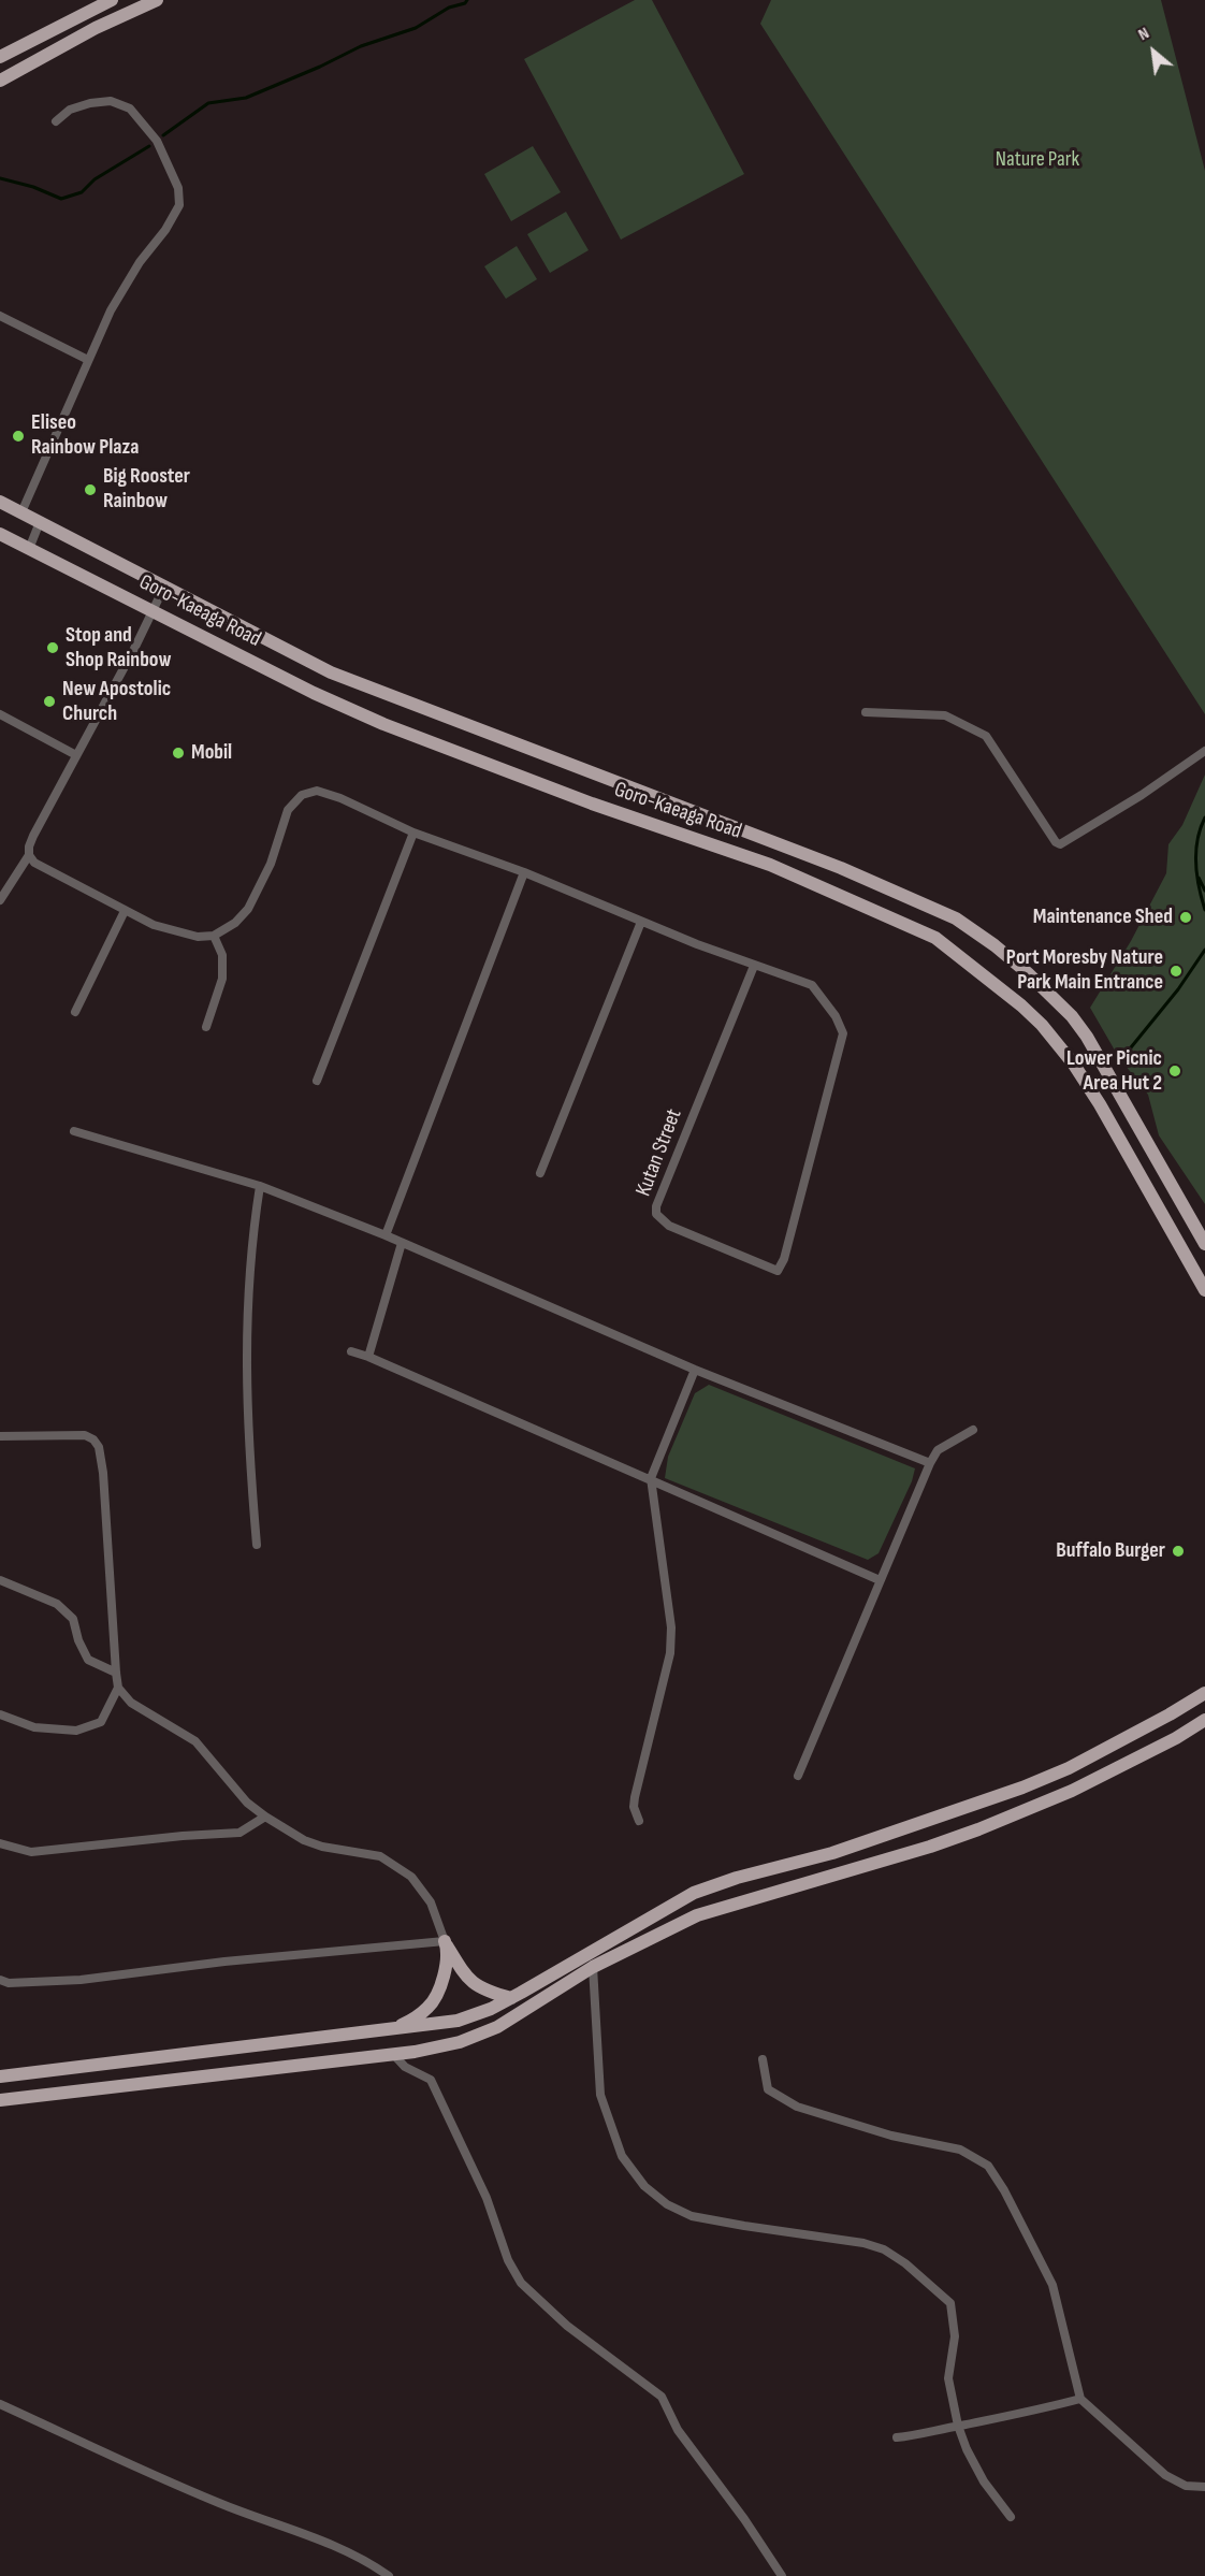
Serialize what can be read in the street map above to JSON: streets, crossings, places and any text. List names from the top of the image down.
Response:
{
  "streets": {
    "main road": ["Goro-Kaeaga Road"],
    "street": ["Kutan Street"]
  },
  "parks": ["Nature Park"],
  "places": [
    "Eliseo Rainbow Plaza",
    "Big Rooster Rainbow",
    "Stop and Shop Rainbow",
    "New Apostolic Church",
    "Mobil",
    "Maintenance Shed",
    "Port Moresby Nature Park Main Entrance",
    "Lower Picnic Area Hut 2",
    "Buffalo Burger"
  ],
  "north": "top left"
}
